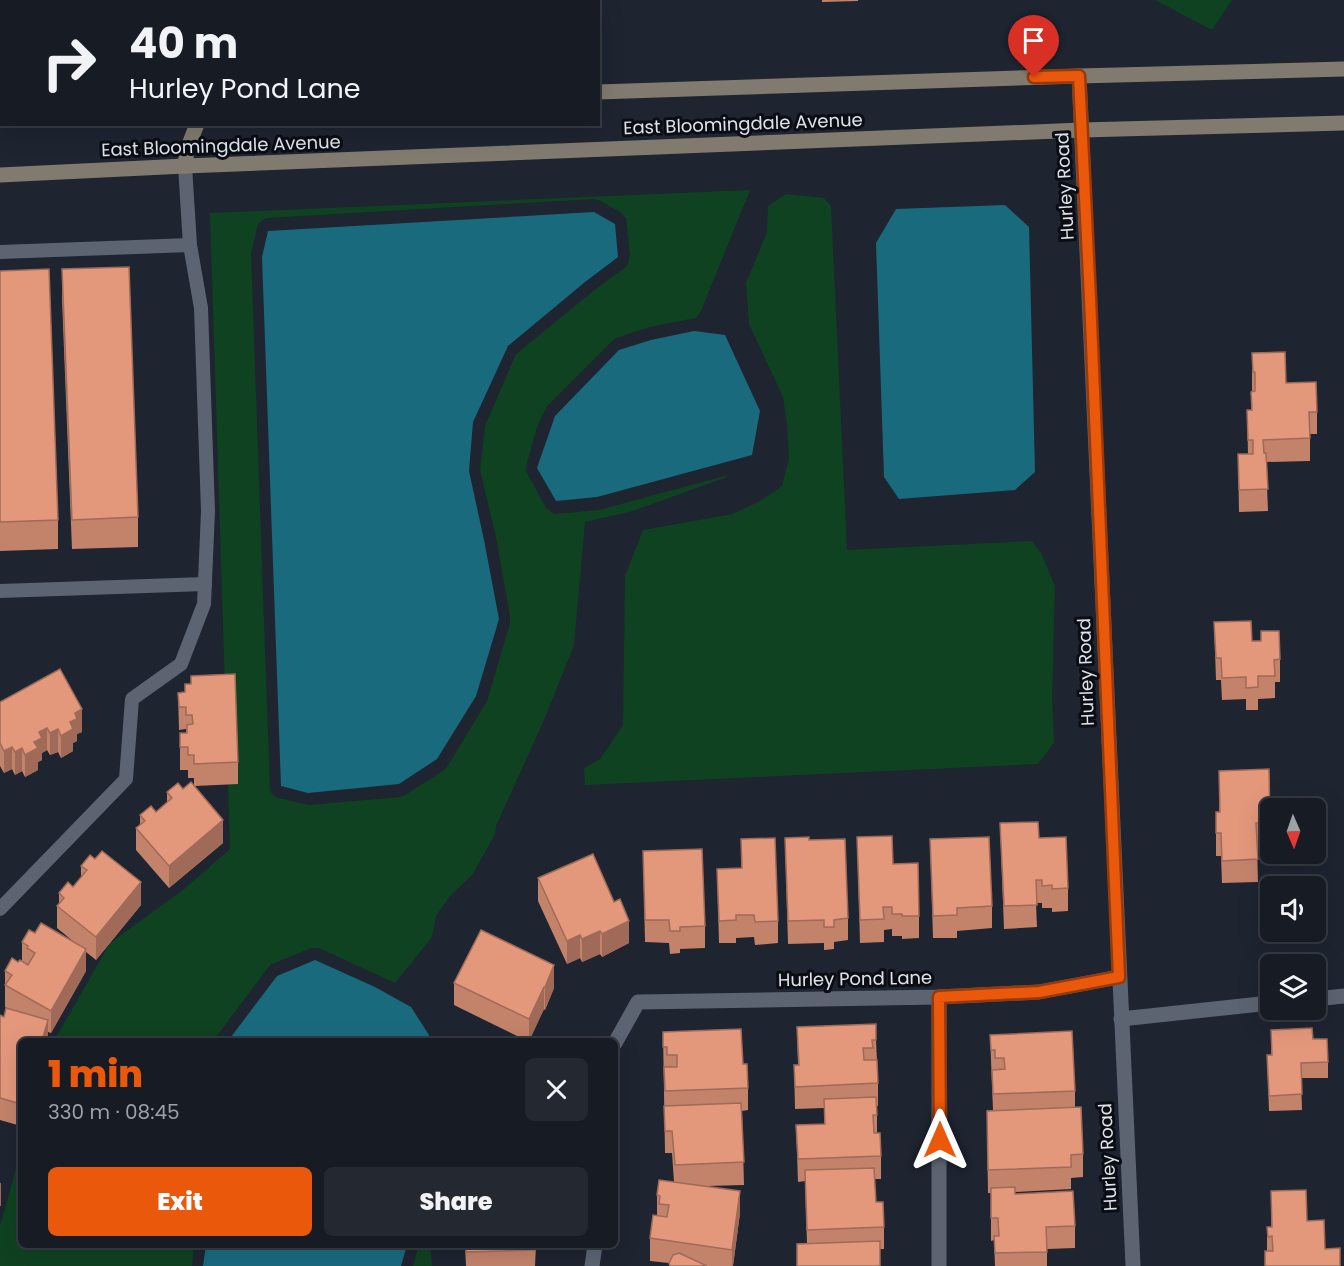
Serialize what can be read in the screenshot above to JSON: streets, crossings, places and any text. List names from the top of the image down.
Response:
{
  "streets": {
    "main road": ["East Bloomingdale Avenue"],
    "street": ["Hurley Road", "Hurley Pond Lane"]
  },
  "crossings": [
    ["East Bloomingdale Avenue", "Hurley Road"],
    ["Hurley Road", "Hurley Pond Lane"]
  ],
  "north": "bottom",
  "page": {
    "turn": ["40 m", "Hurley Pond Lane"],
    "heading": ["1 min", "330 m · 08:45"],
    "buttons": ["Exit", "Share"]
  }
}
